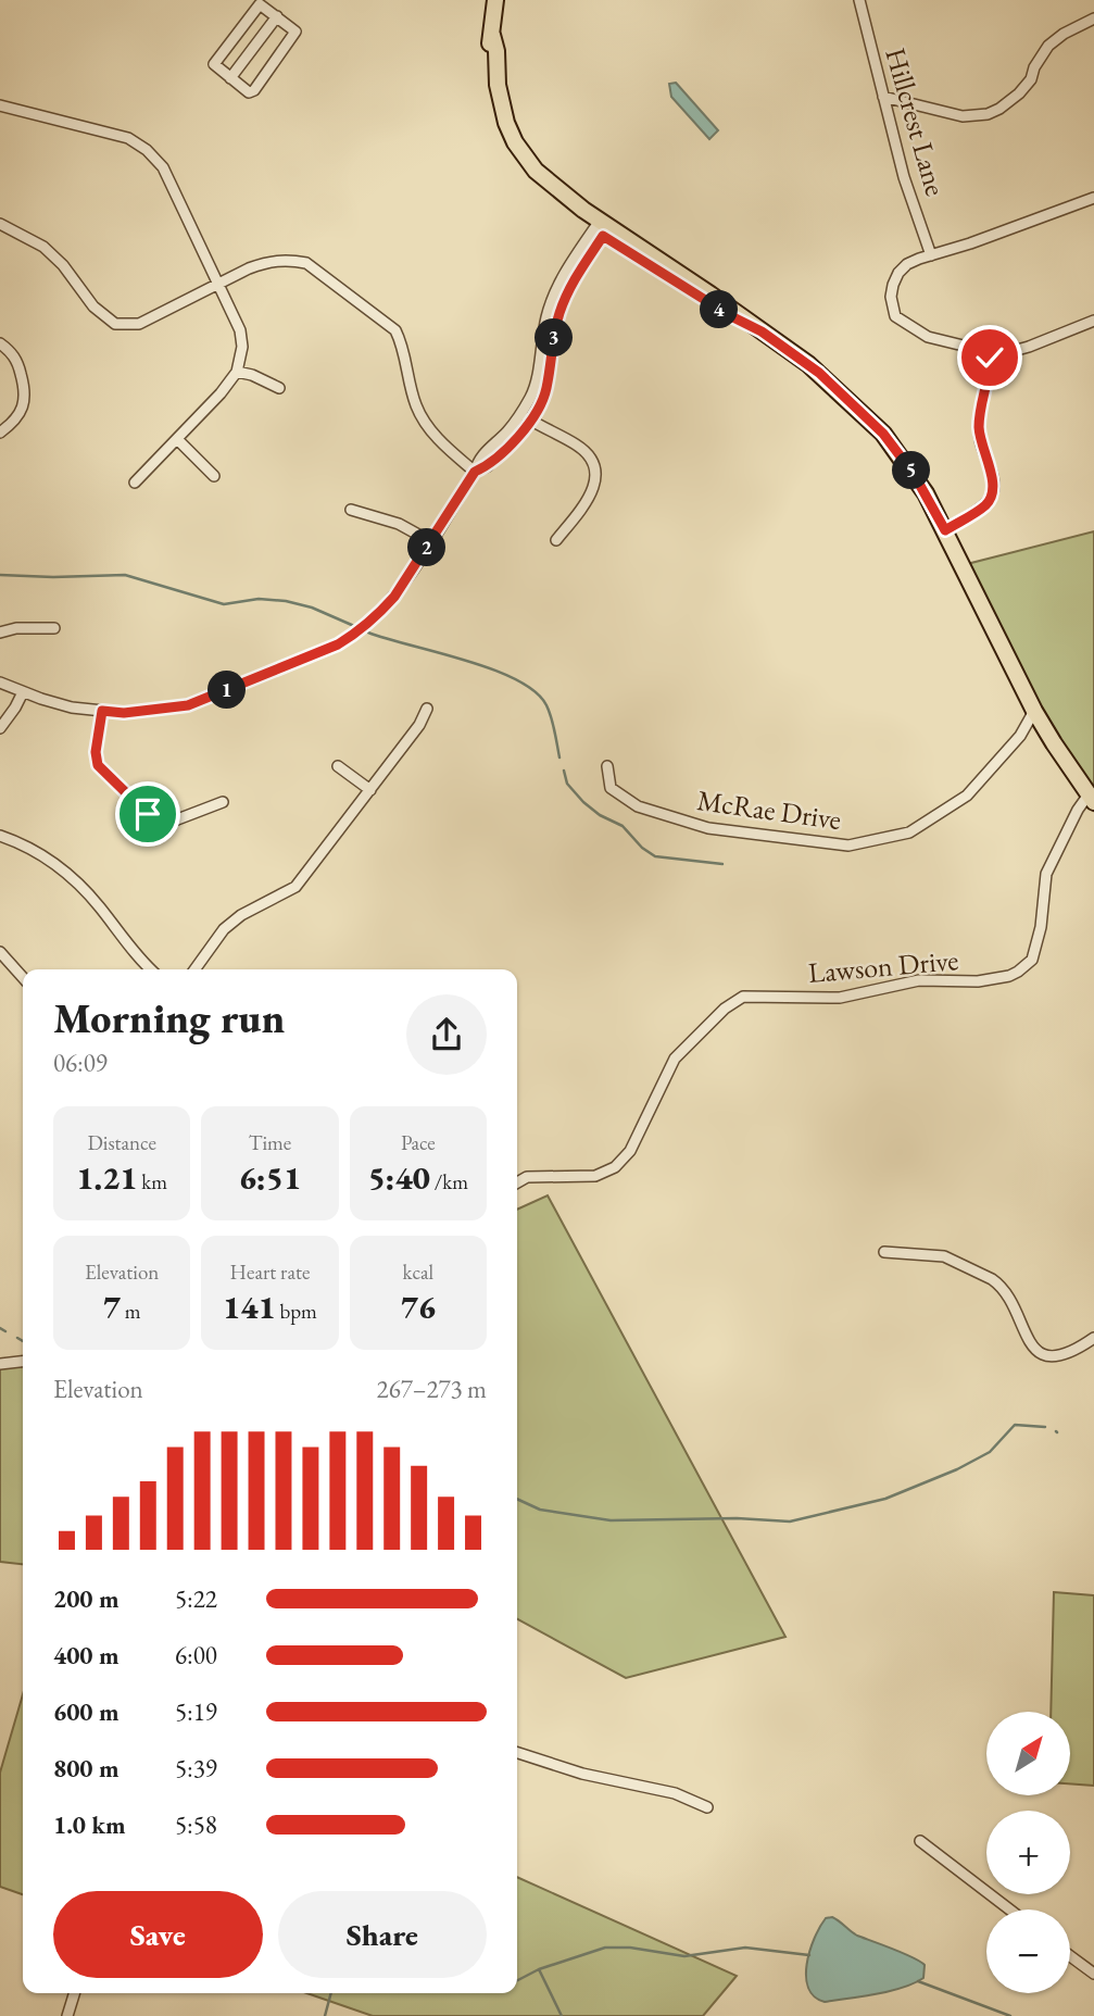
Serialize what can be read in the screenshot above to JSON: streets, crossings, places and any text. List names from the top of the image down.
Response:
{
  "streets": {
    "street": ["Hillcrest Lane", "McRae Drive", "Lawson Drive"]
  },
  "north": "top right",
  "page": {
    "pins": [
      "4",
      "3",
      "5",
      "2",
      "1"
    ],
    "heading": ["Morning run", "06:09"],
    "stats": [
      ["Distance", "1.21 km"],
      ["Time", "6:51"],
      ["Pace", "5:40 /km"],
      ["Elevation", "7 m"],
      ["Heart rate", "141 bpm"],
      ["kcal", "76"]
    ],
    "chart": ["Elevation", "267–273 m"],
    "list": [
      {
        "name": "200 m",
        "note": "5:22"
      },
      {
        "name": "400 m",
        "note": "6:00"
      },
      {
        "name": "600 m",
        "note": "5:19"
      },
      {
        "name": "800 m",
        "note": "5:39"
      },
      {
        "name": "1.0 km",
        "note": "5:58"
      }
    ],
    "map_buttons": ["+", "−"],
    "buttons": ["Save", "Share"]
  }
}
